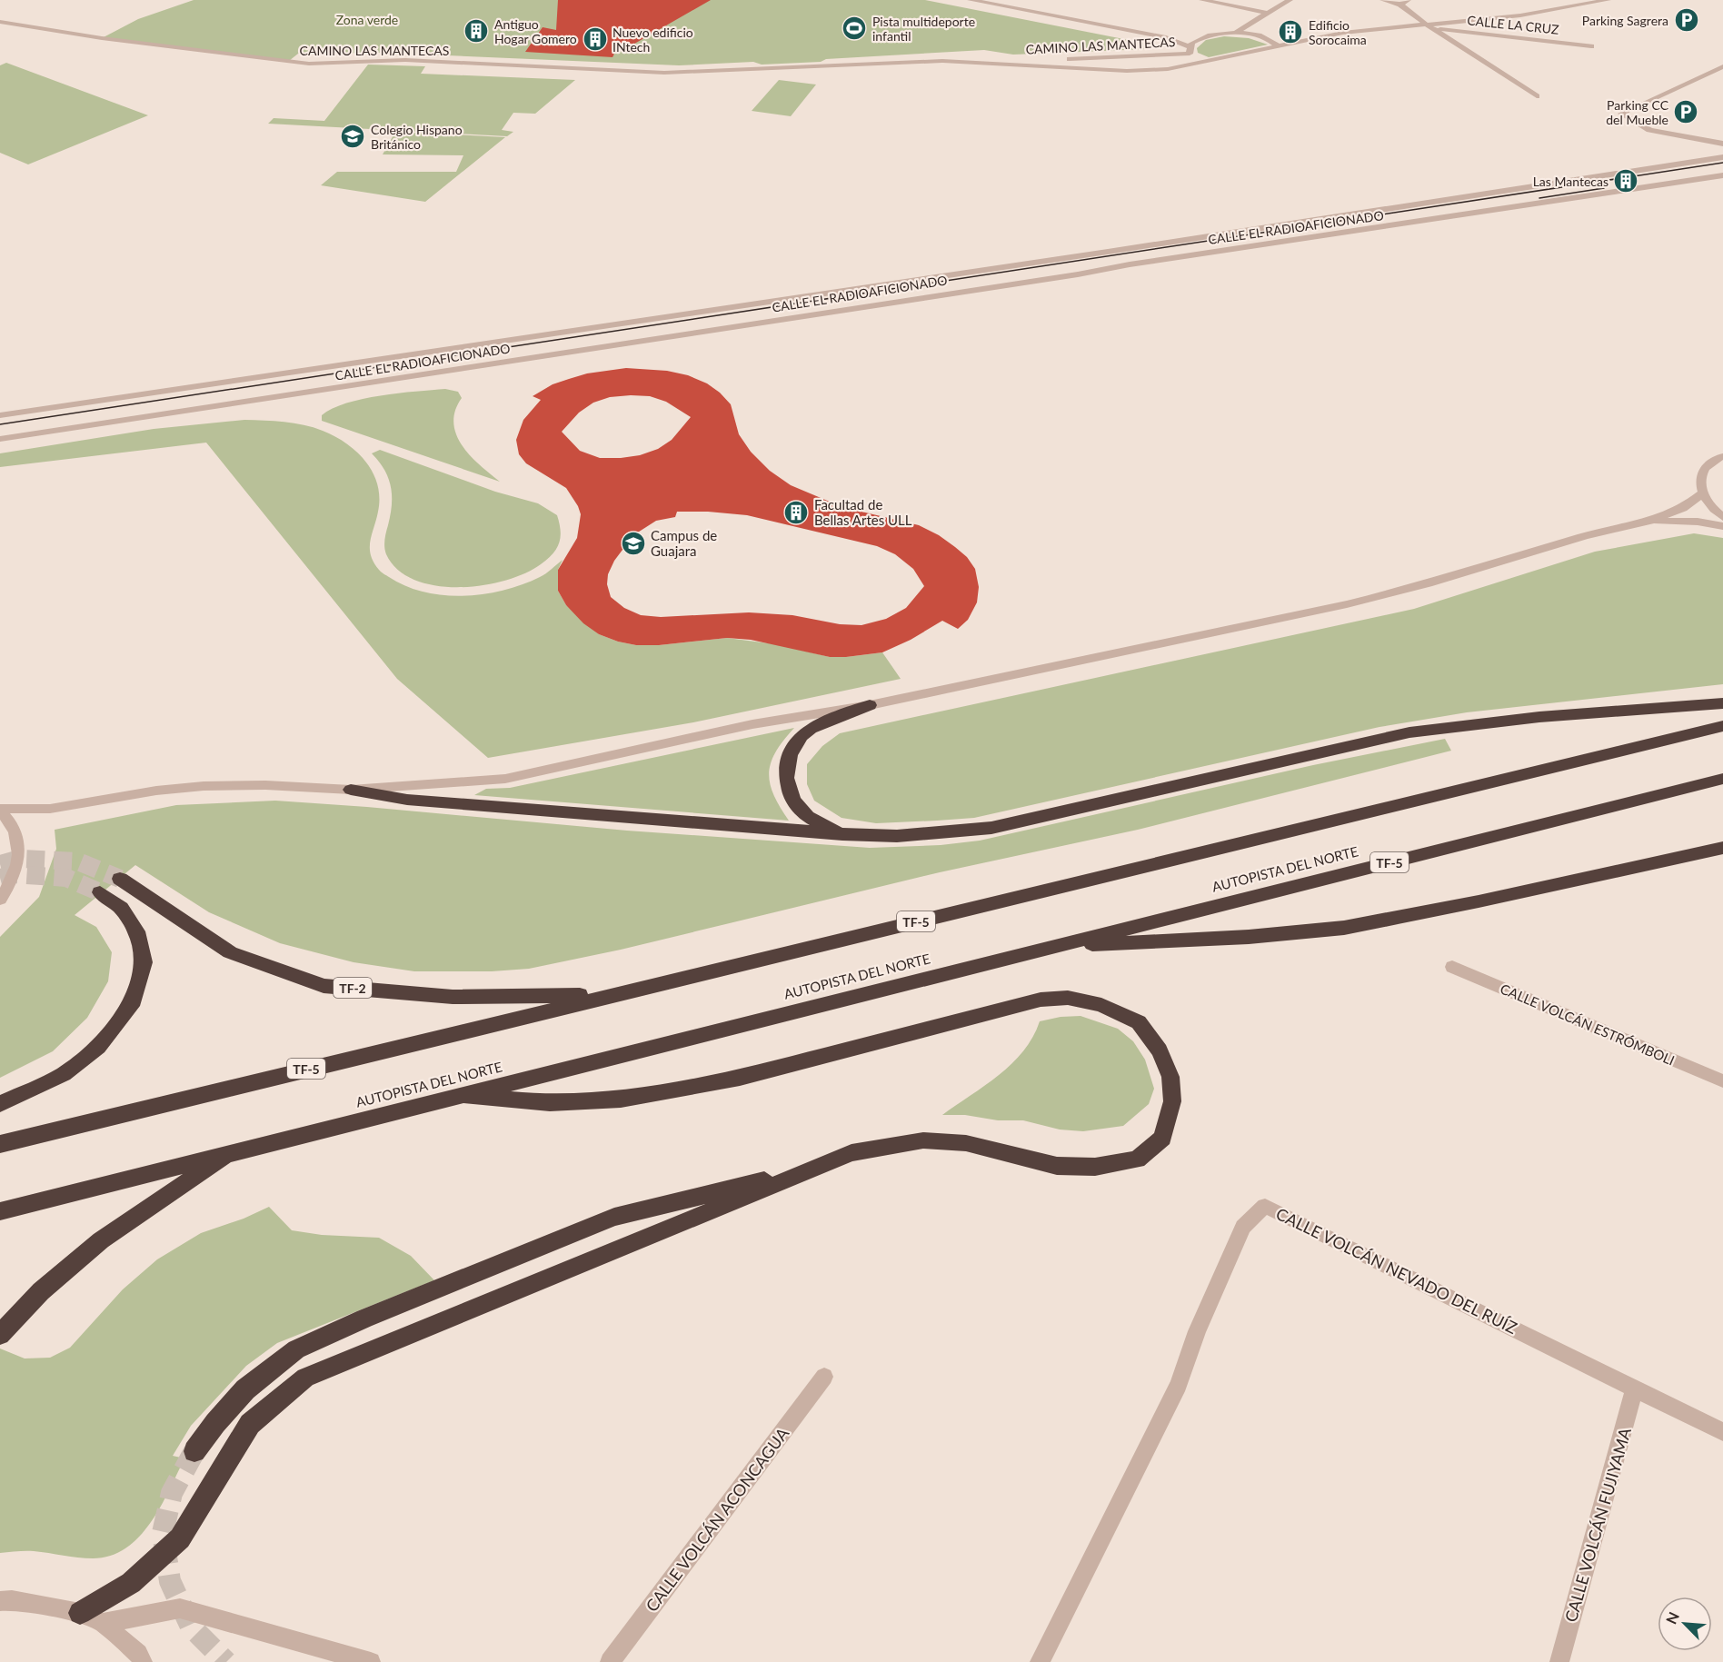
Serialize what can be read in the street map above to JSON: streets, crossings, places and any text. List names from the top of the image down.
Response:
{
  "streets": {
    "highway": ["TF-5", "AUTOPISTA DEL NORTE", "TF-2"],
    "street": [
      "CALLE LA CRUZ",
      "CAMINO LAS MANTECAS",
      "CALLE EL RADIOAFICIONADO",
      "CALLE VOLCÁN ESTRÓMBOLI",
      "CALLE VOLCÁN NEVADO DEL RUÍZ",
      "CALLE VOLCÁN ACONCAGUA",
      "CALLE VOLCÁN FUJIYAMA"
    ]
  },
  "crossings": [
    ["TF-5", "TF-2"],
    ["CALLE VOLCÁN NEVADO DEL RUÍZ", "CALLE VOLCÁN FUJIYAMA"]
  ],
  "parks": ["Zona verde"],
  "places": {
    "parking": ["Parking Sagrera", "Parking CC del Mueble"],
    "sports": ["Pista multideporte infantil"],
    "building": [
      "Antiguo Hogar Gomero",
      "Edificio Sorocaima",
      "Nuevo edificio INtech",
      "Las Mantecas",
      "Facultad de Bellas Artes ULL"
    ],
    "school or university": ["Colegio Hispano Británico", "Campus de Guajara"]
  },
  "north": "top left"
}
